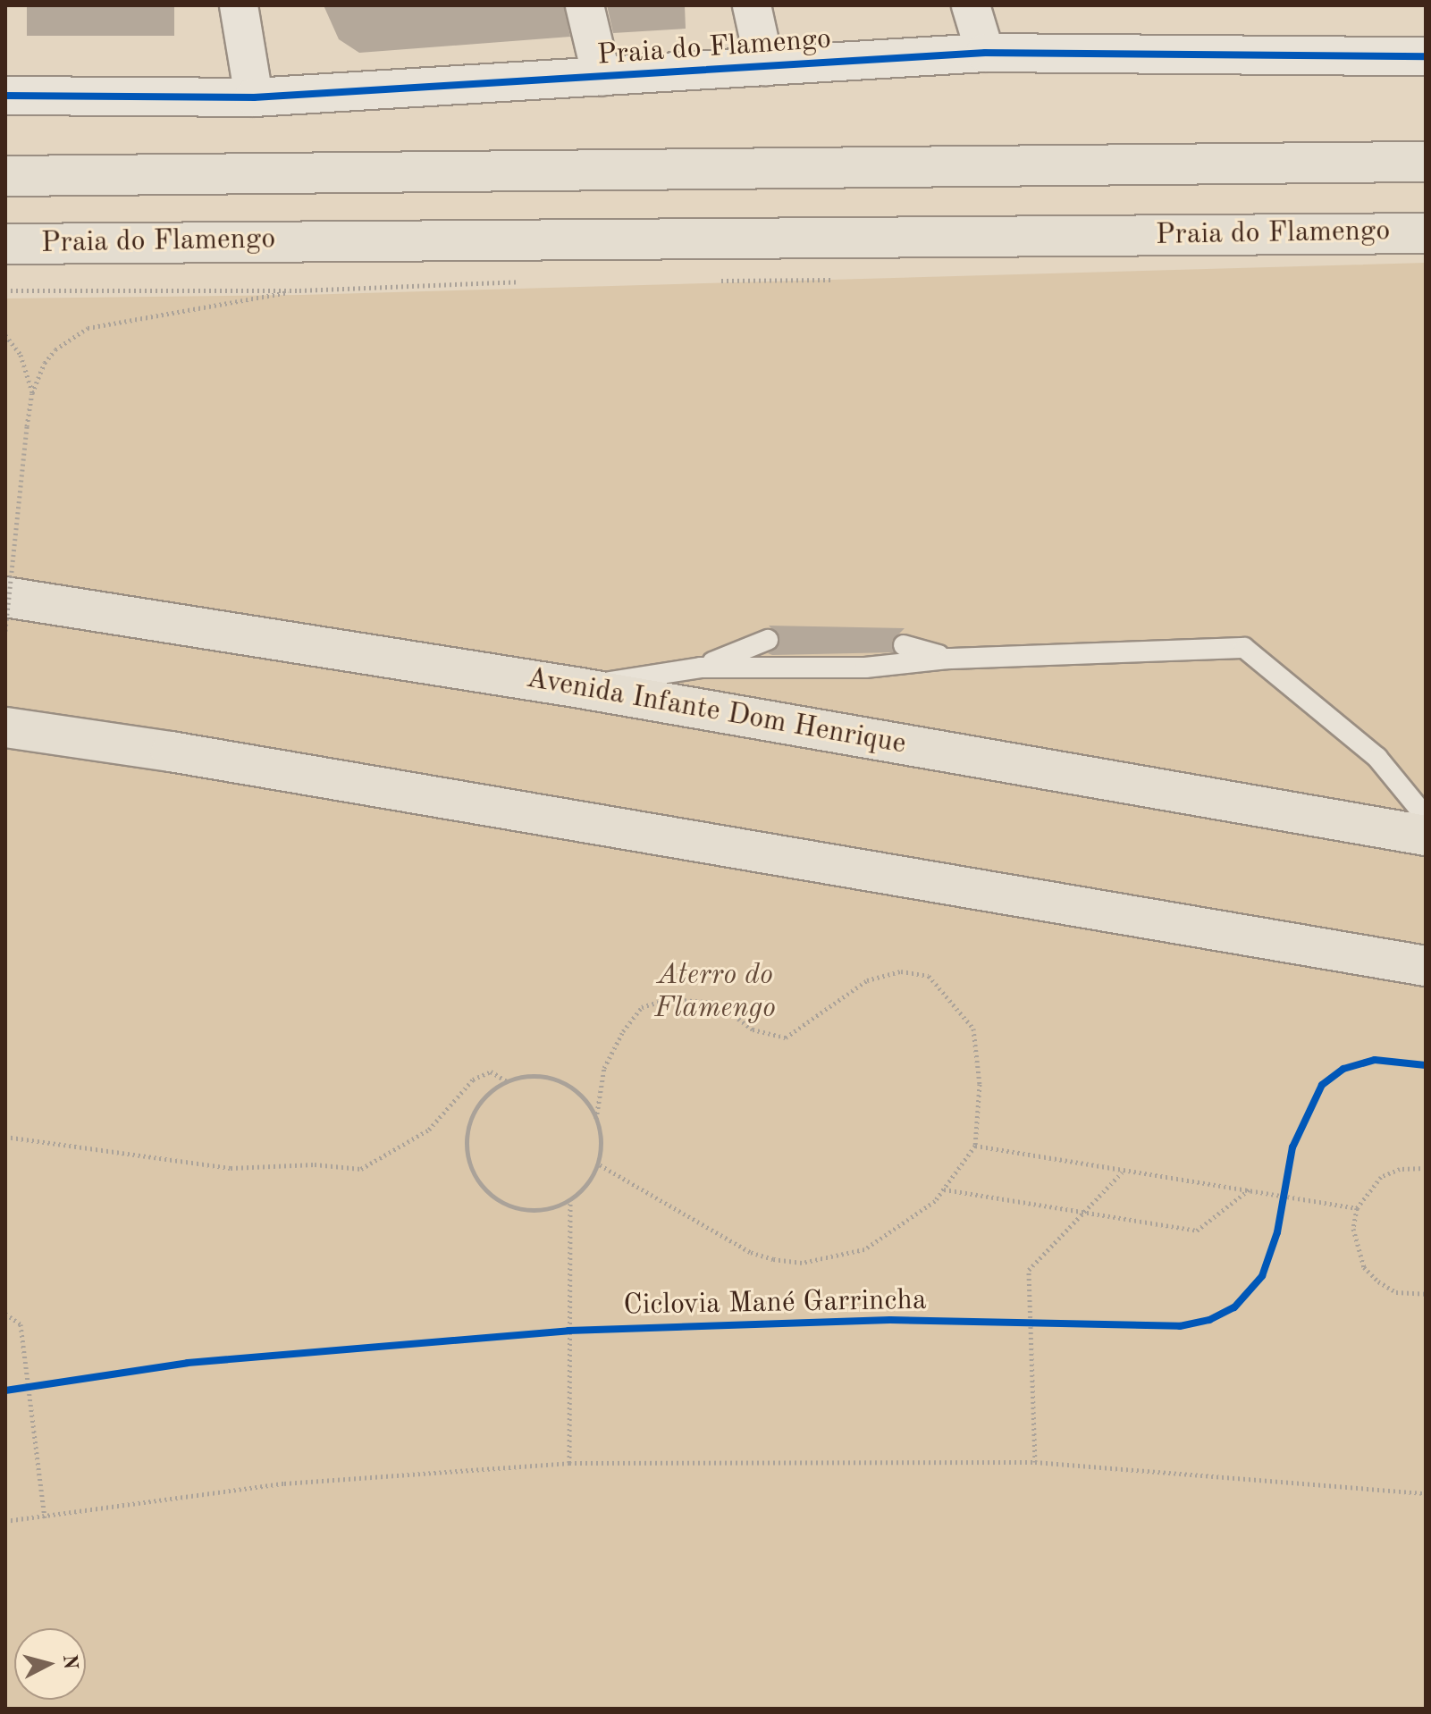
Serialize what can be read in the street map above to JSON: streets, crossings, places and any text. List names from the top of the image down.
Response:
{
  "streets": {
    "main road": ["Praia do Flamengo", "Avenida Infante Dom Henrique"],
    "cycle path": ["Ciclovia Mané Garrincha"]
  },
  "parks": ["Aterro do Flamengo"],
  "north": "right"
}
